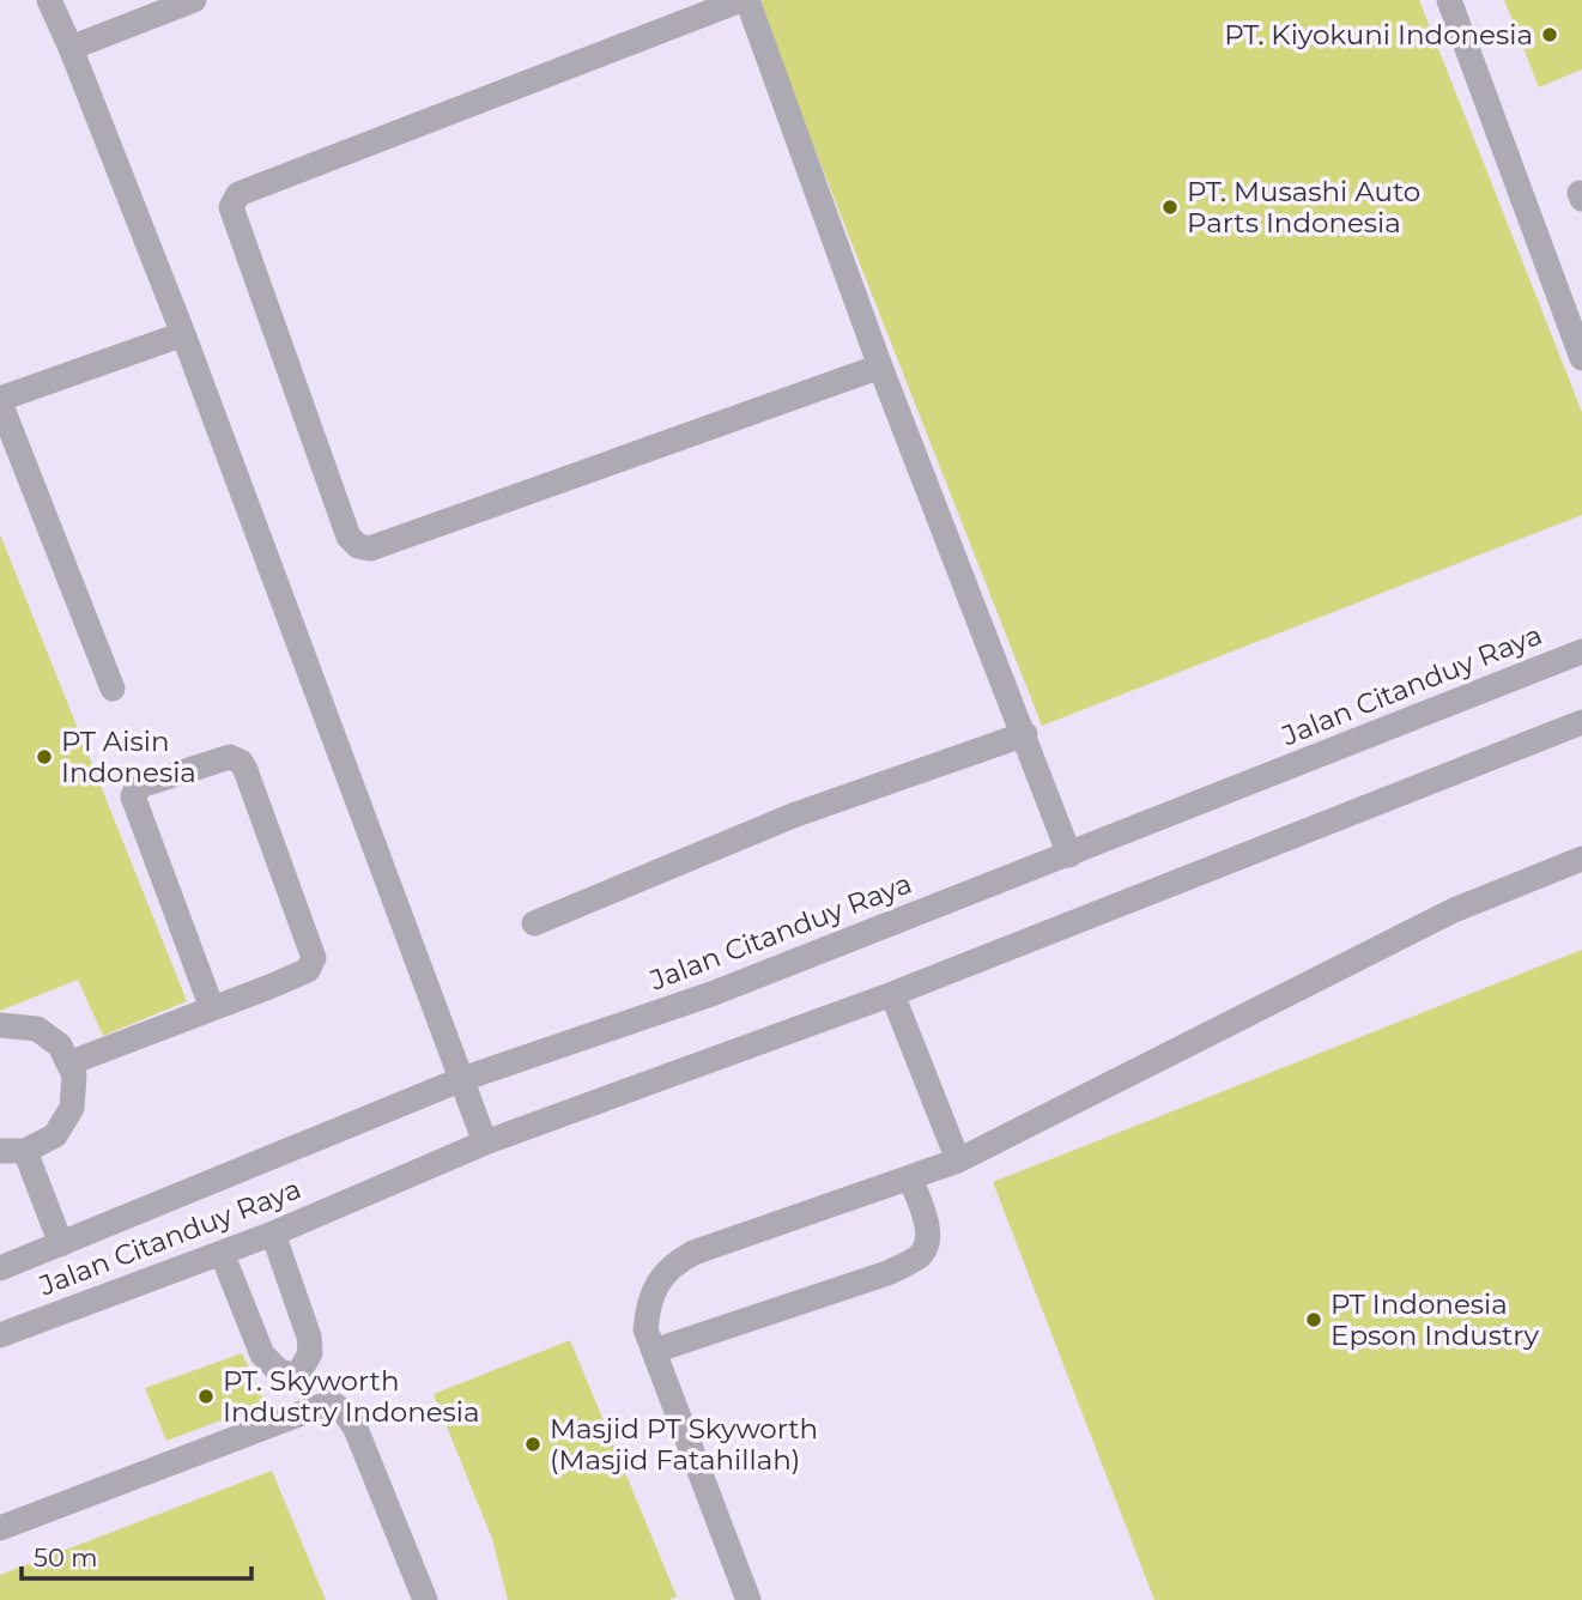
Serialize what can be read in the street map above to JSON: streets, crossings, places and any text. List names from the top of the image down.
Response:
{
  "streets": {
    "street": ["Jalan Citanduy Raya"]
  },
  "places": [
    "PT. Kiyokuni Indonesia",
    "PT. Musashi Auto Parts Indonesia",
    "PT Aisin Indonesia",
    "PT Indonesia Epson Industry",
    "PT. Skyworth Industry Indonesia",
    "Masjid PT Skyworth (Masjid Fatahillah)"
  ],
  "scale_bar": "50 m"
}
